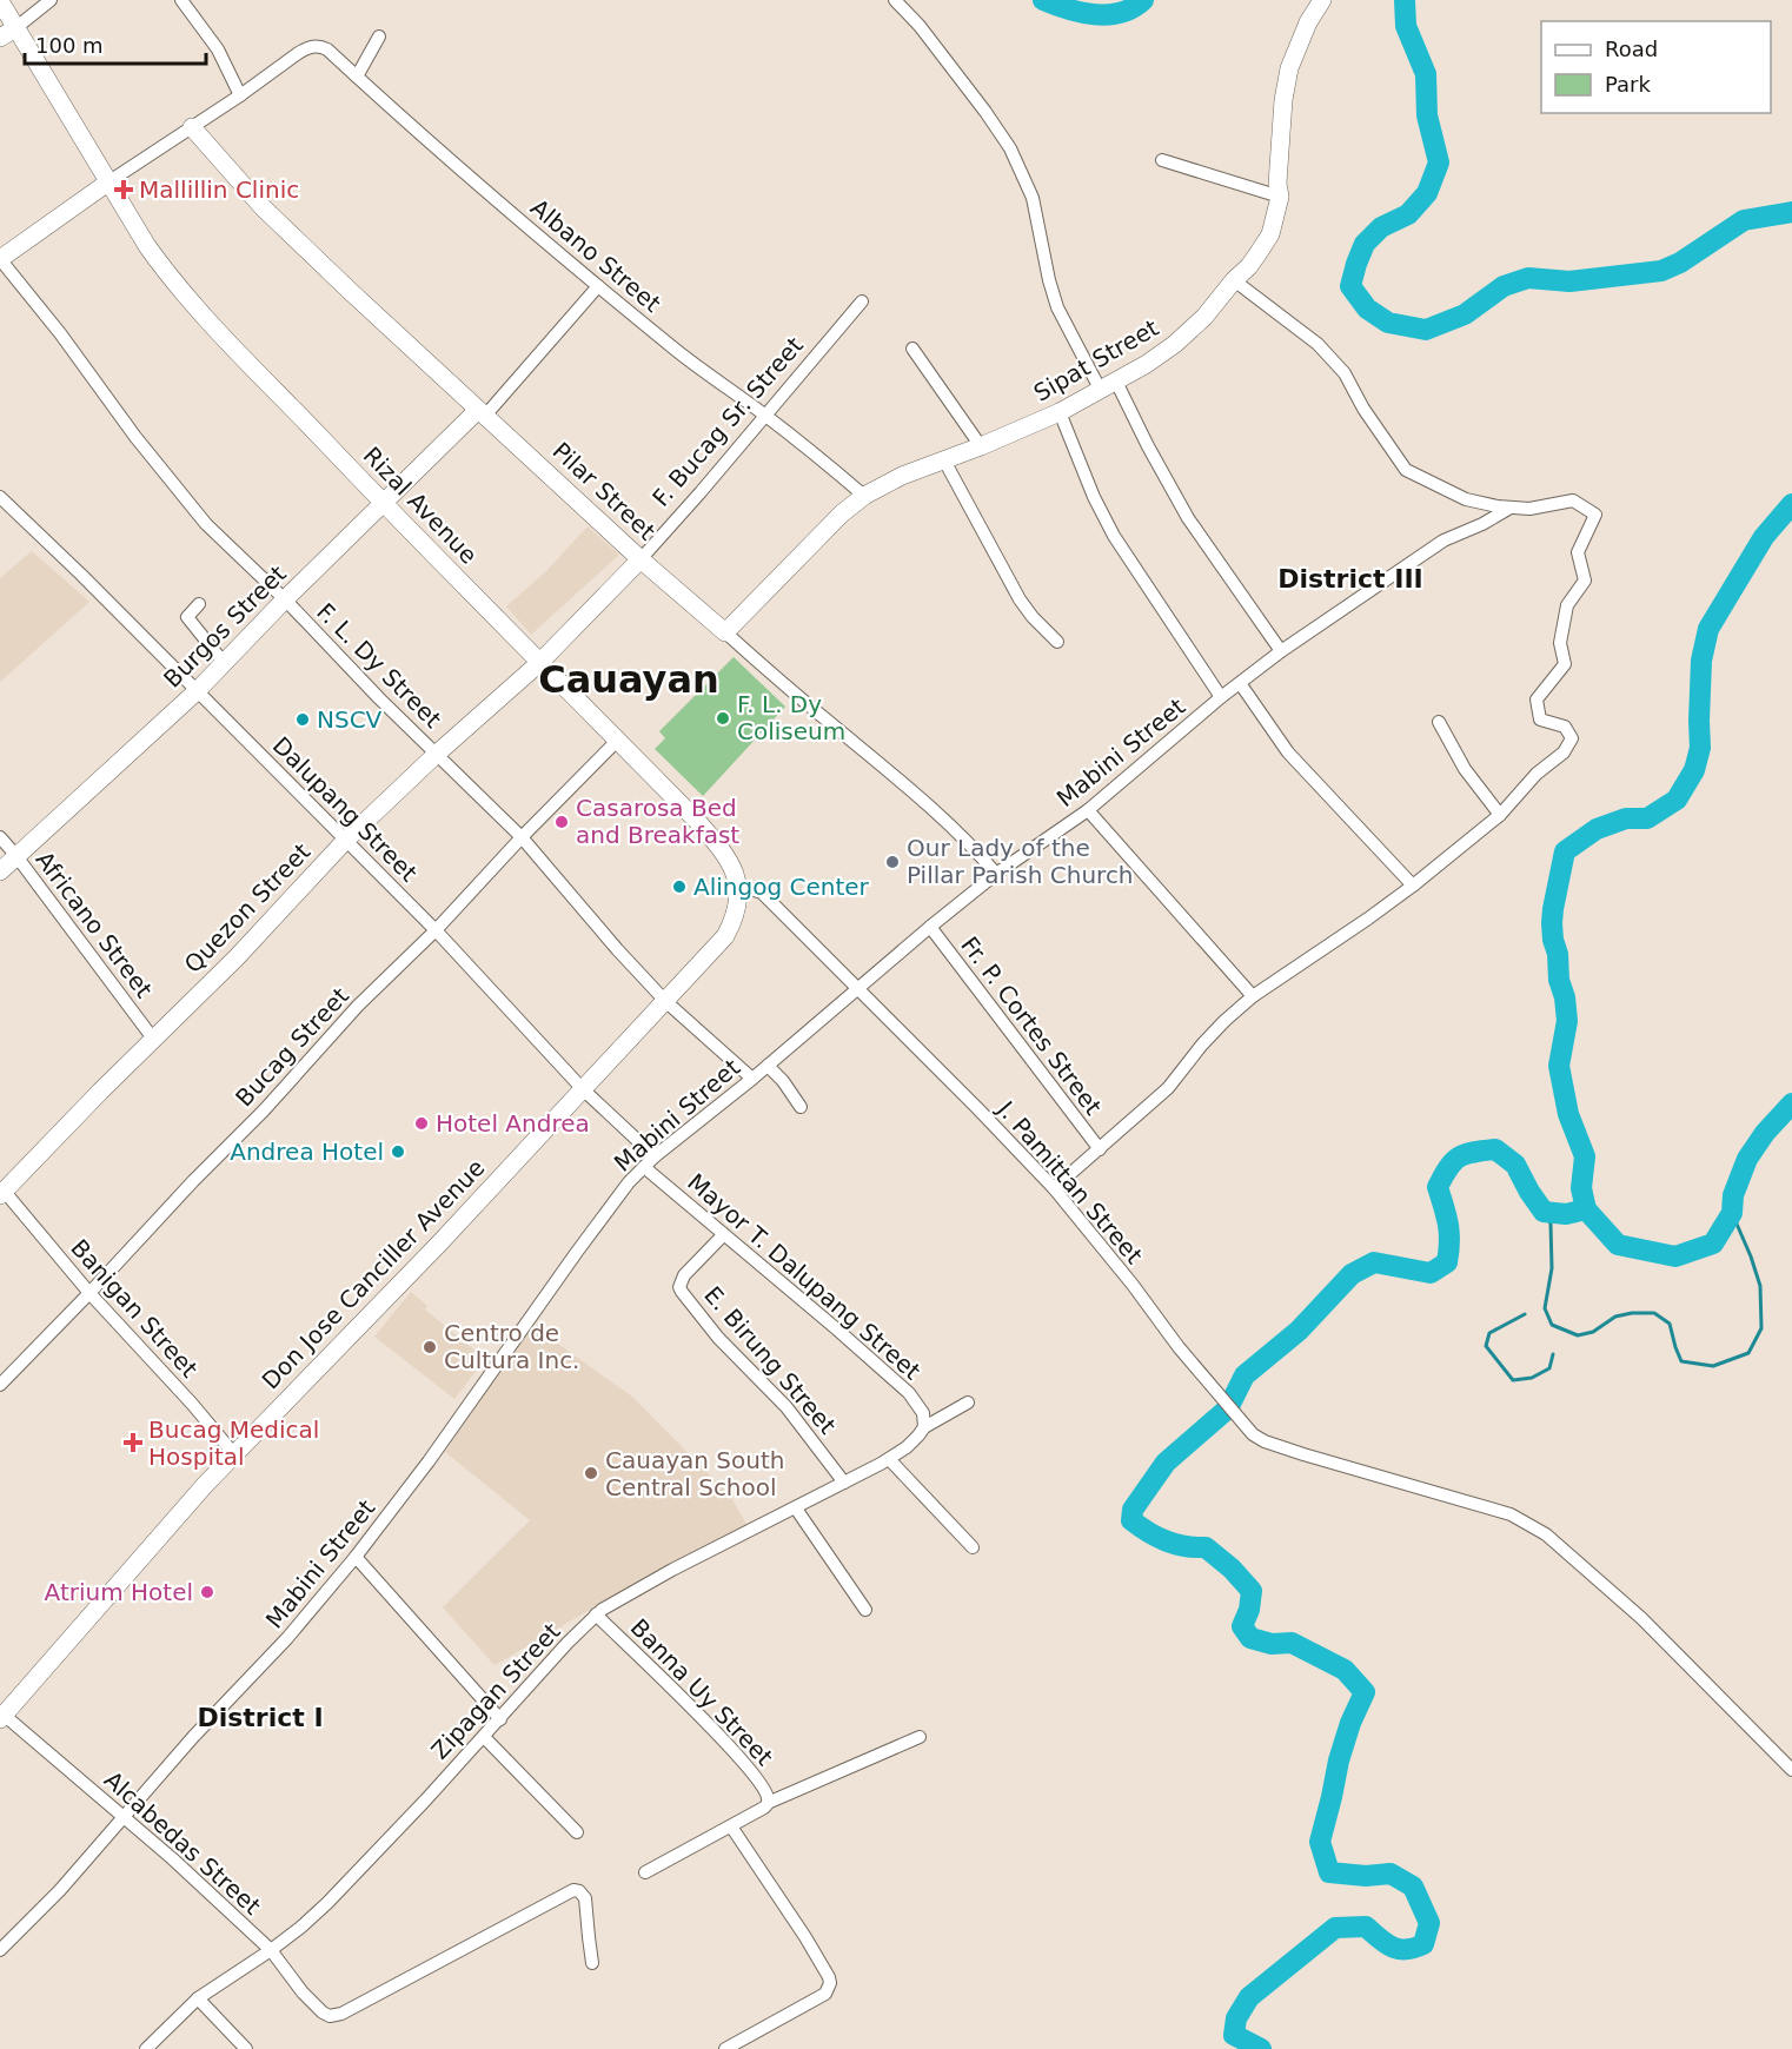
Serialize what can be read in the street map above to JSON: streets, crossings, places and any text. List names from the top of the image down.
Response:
{
  "streets": {
    "main road": [
      "Sipat Street",
      "F. Bucag Sr. Street",
      "Pilar Street",
      "Rizal Avenue",
      "Burgos Street",
      "Quezon Street",
      "Don Jose Canciller Avenue"
    ],
    "street": [
      "Albano Street",
      "F. L. Dy Street",
      "Mabini Street",
      "Dalupang Street",
      "Africano Street",
      "Fr. P. Cortes Street",
      "Bucag Street",
      "J. Pamittan Street",
      "Mayor T. Dalupang Street",
      "Banigan Street",
      "E. Birung Street",
      "Zipagan Street",
      "Banna Uy Street",
      "Alcabedas Street"
    ]
  },
  "crossings": [
    ["Albano Street", "Sipat Street"],
    ["Albano Street", "F. Bucag Sr. Street"],
    ["Sipat Street", "Pilar Street"],
    ["F. Bucag Sr. Street", "Pilar Street"],
    ["F. Bucag Sr. Street", "Rizal Avenue"],
    ["F. Bucag Sr. Street", "Quezon Street"],
    ["Pilar Street", "Burgos Street"],
    ["Pilar Street", "Mabini Street"],
    ["Rizal Avenue", "Burgos Street"],
    ["Rizal Avenue", "Quezon Street"],
    ["Rizal Avenue", "Bucag Street"],
    ["Rizal Avenue", "Don Jose Canciller Avenue"],
    ["Burgos Street", "F. L. Dy Street"],
    ["Burgos Street", "Dalupang Street"],
    ["Burgos Street", "Africano Street"],
    ["F. L. Dy Street", "Mabini Street"],
    ["F. L. Dy Street", "Quezon Street"],
    ["F. L. Dy Street", "Bucag Street"],
    ["F. L. Dy Street", "Don Jose Canciller Avenue"],
    ["Mabini Street", "Dalupang Street"],
    ["Mabini Street", "Fr. P. Cortes Street"],
    ["Mabini Street", "J. Pamittan Street"],
    ["Mabini Street", "Mayor T. Dalupang Street"],
    ["Mabini Street", "Alcabedas Street"],
    ["Dalupang Street", "Quezon Street"],
    ["Dalupang Street", "Bucag Street"],
    ["Dalupang Street", "Don Jose Canciller Avenue"],
    ["Quezon Street", "Africano Street"],
    ["Quezon Street", "Banigan Street"],
    ["Bucag Street", "Banigan Street"],
    ["Don Jose Canciller Avenue", "Banigan Street"],
    ["Don Jose Canciller Avenue", "Alcabedas Street"],
    ["Mayor T. Dalupang Street", "E. Birung Street"],
    ["Mayor T. Dalupang Street", "Zipagan Street"],
    ["E. Birung Street", "Zipagan Street"],
    ["Zipagan Street", "Banna Uy Street"],
    ["Zipagan Street", "Alcabedas Street"]
  ],
  "districts": ["District III", "Cauayan", "District I"],
  "places": {
    "health": ["Mallillin Clinic", "Bucag Medical Hospital"],
    "other": [
      "F. L. Dy Coliseum",
      "NSCV",
      "Casarosa Bed and Breakfast",
      "Our Lady of the Pillar Parish Church",
      "Alingog Center",
      "Hotel Andrea",
      "Andrea Hotel",
      "Centro de Cultura Inc.",
      "Cauayan South Central School",
      "Atrium Hotel"
    ]
  },
  "legend": ["Road", "Park"],
  "scale_bar": "100 m"
}
